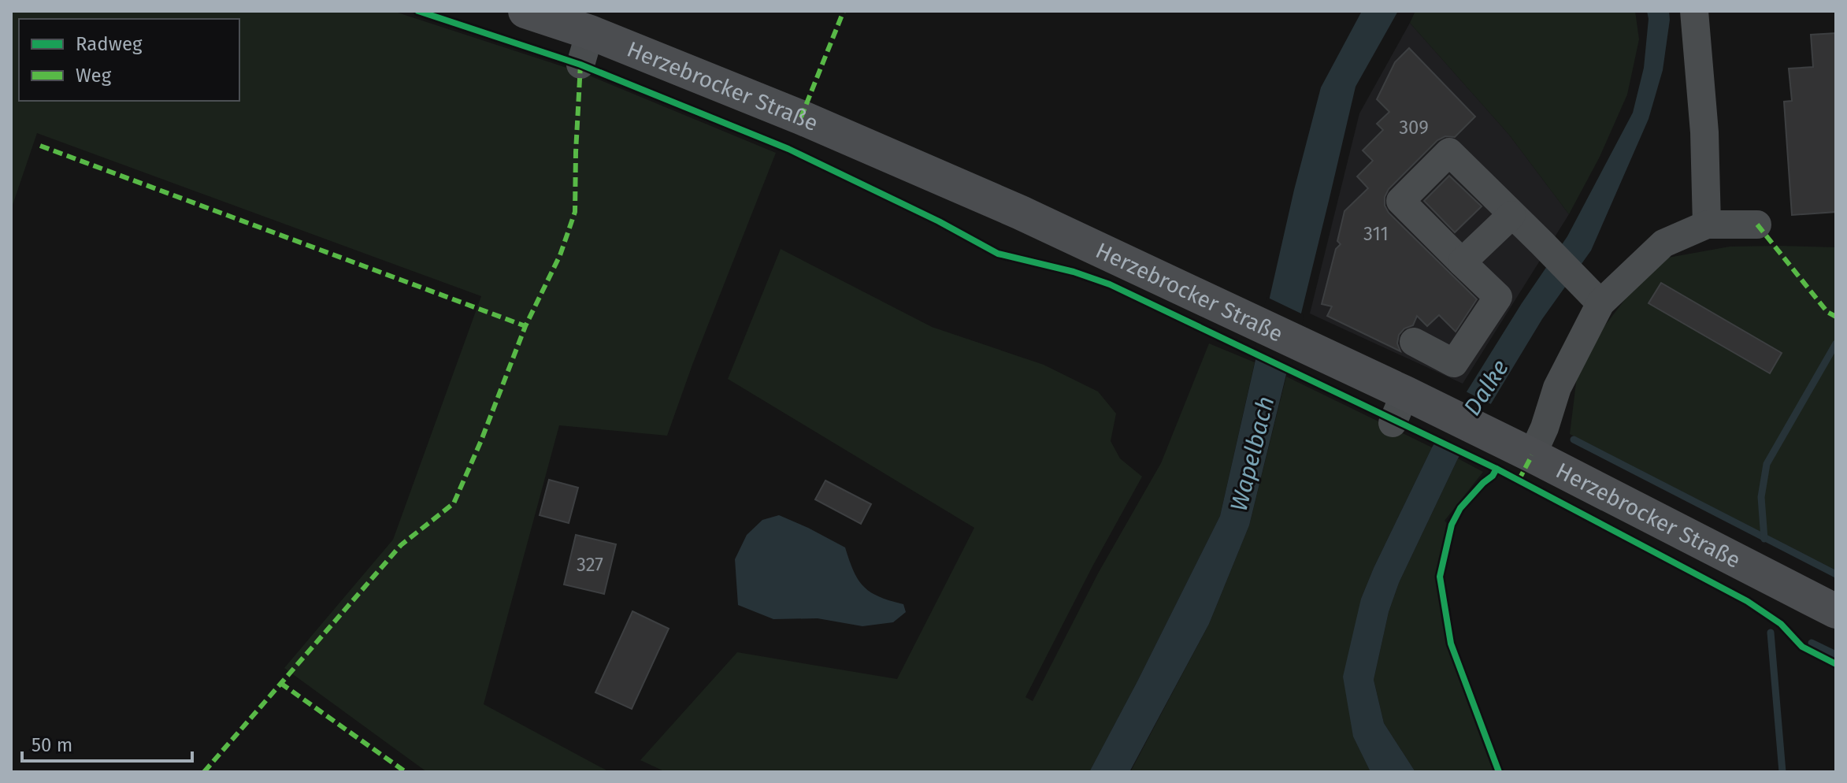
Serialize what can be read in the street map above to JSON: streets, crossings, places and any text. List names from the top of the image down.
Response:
{
  "streets": {
    "main road": ["Herzebrocker Straße"]
  },
  "water": ["Dalke", "Wapelbach"],
  "house_numbers": ["309", "311", "327"],
  "legend": ["Radweg", "Weg"],
  "scale_bar": "50 m"
}
